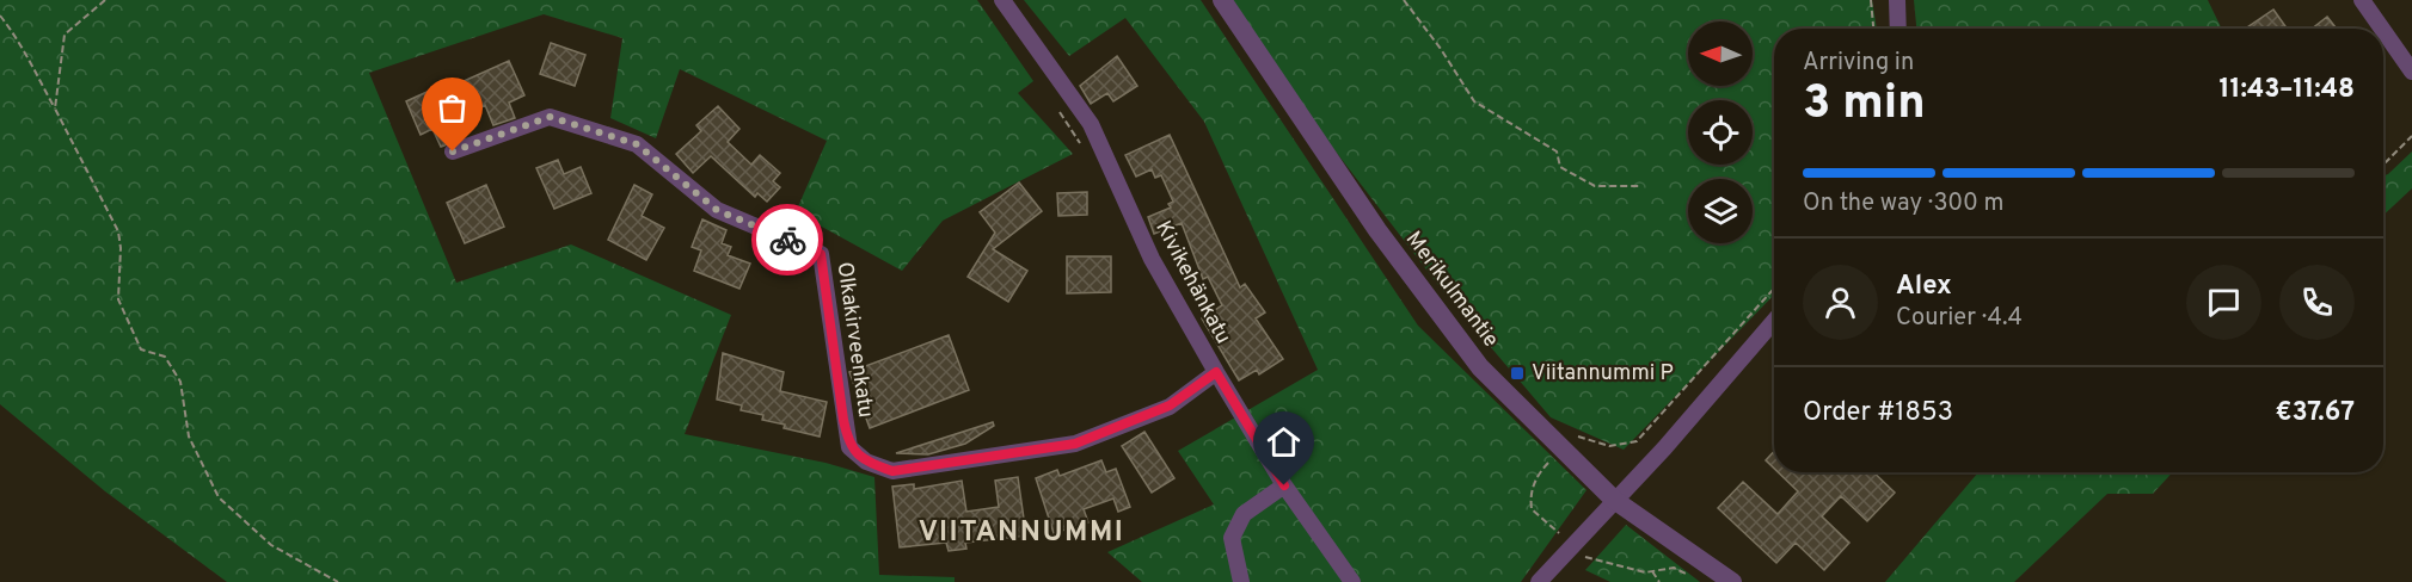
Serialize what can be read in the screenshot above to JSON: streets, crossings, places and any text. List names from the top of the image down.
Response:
{
  "streets": {
    "street": ["Kivikehänkatu", "Merikulmantie", "Olkakirveenkatu"]
  },
  "crossings": [
    ["Kivikehänkatu", "Olkakirveenkatu"]
  ],
  "districts": ["VIITANNUMMI"],
  "places": {
    "transit": ["Viitannummi P"]
  },
  "north": "left",
  "page": {
    "heading": ["3 min", "Arriving in", "11:43–11:48"],
    "panel": [
      "Alex",
      "Courier · 4.4",
      "Order #1853",
      "€37.67"
    ],
    "bar": "On the way · 300 m"
  }
}
